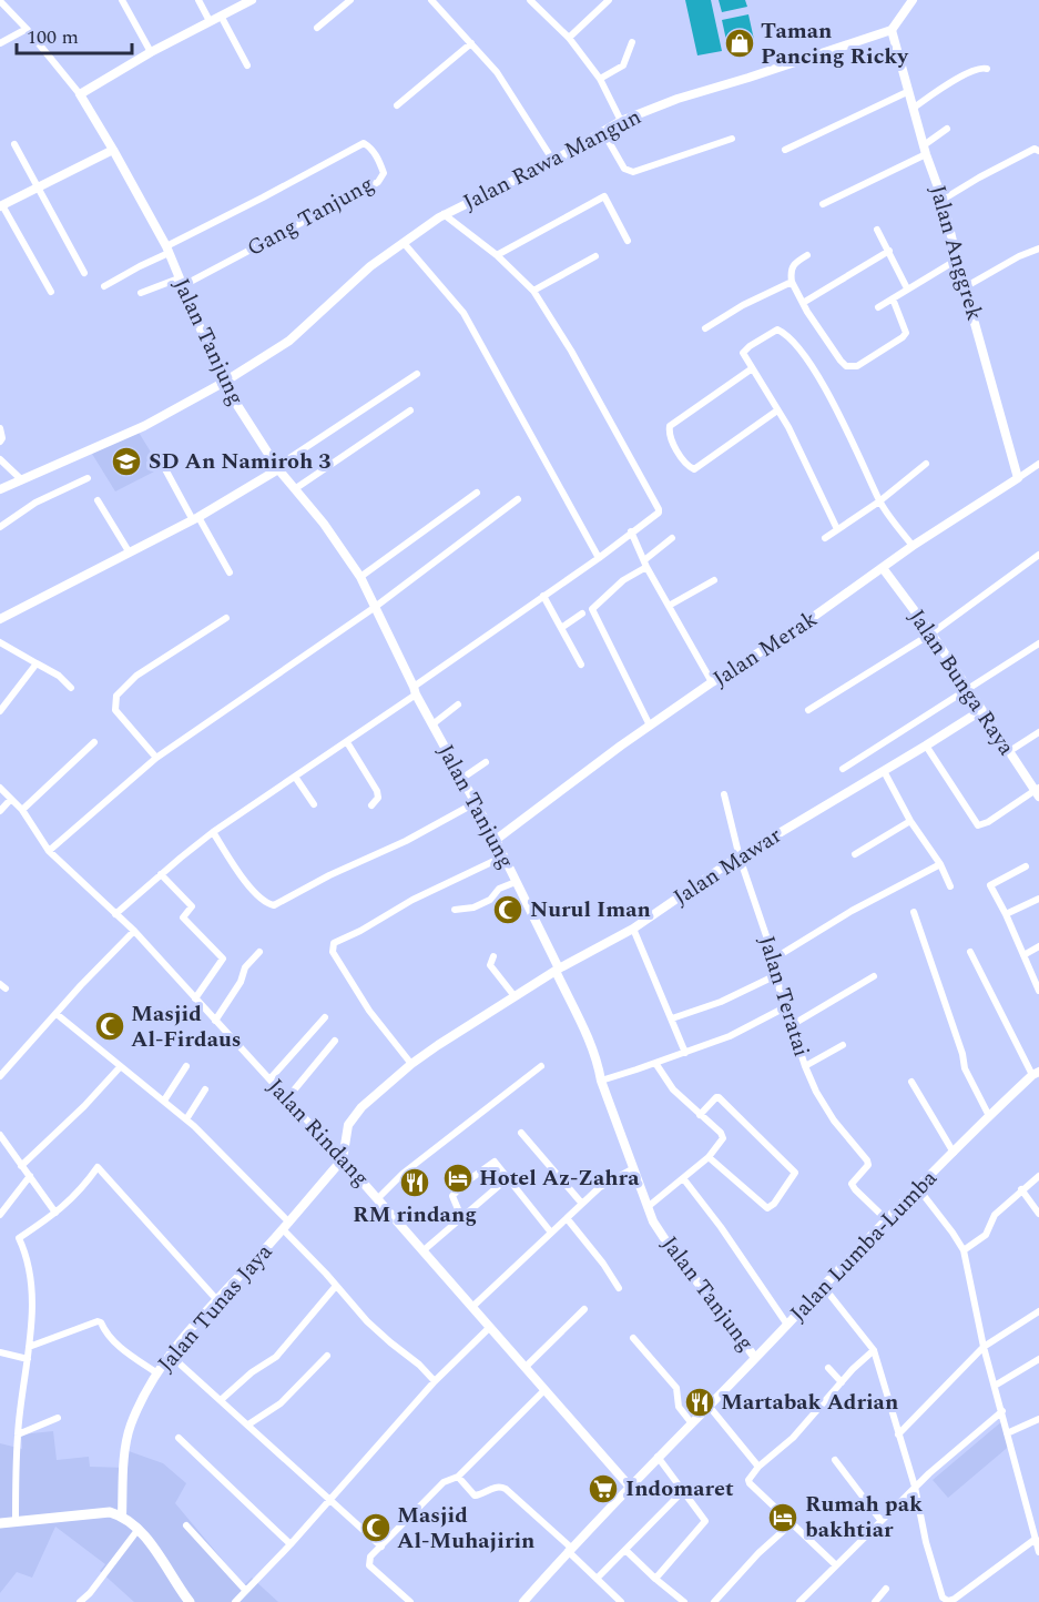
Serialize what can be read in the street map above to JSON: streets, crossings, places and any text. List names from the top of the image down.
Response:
{
  "streets": {
    "main road": ["Jalan Rawa Mangun"],
    "street": [
      "Gang Tanjung",
      "Jalan Anggrek",
      "Jalan Tanjung",
      "Jalan Merak",
      "Jalan Bunga Raya",
      "Jalan Mawar",
      "Jalan Teratai",
      "Jalan Rindang",
      "Jalan Lumba-Lumba",
      "Jalan Tunas Jaya"
    ]
  },
  "crossings": [
    ["Jalan Rawa Mangun", "Jalan Anggrek"],
    ["Jalan Rawa Mangun", "Jalan Tanjung"],
    ["Gang Tanjung", "Jalan Tanjung"],
    ["Jalan Anggrek", "Jalan Merak"],
    ["Jalan Tanjung", "Jalan Merak"],
    ["Jalan Tanjung", "Jalan Mawar"],
    ["Jalan Tanjung", "Jalan Lumba-Lumba"],
    ["Jalan Merak", "Jalan Bunga Raya"],
    ["Jalan Bunga Raya", "Jalan Mawar"],
    ["Jalan Mawar", "Jalan Teratai"],
    ["Jalan Mawar", "Jalan Rindang"],
    ["Jalan Mawar", "Jalan Tunas Jaya"],
    ["Jalan Teratai", "Jalan Lumba-Lumba"],
    ["Jalan Rindang", "Jalan Lumba-Lumba"],
    ["Jalan Rindang", "Jalan Tunas Jaya"]
  ],
  "places": {
    "shop": ["Taman Pancing Ricky"],
    "school or university": ["SD An Namiroh 3"],
    "mosque": ["Nurul Iman", "Masjid Al-Firdaus", "Masjid Al-Muhajirin"],
    "hotel": ["Hotel Az-Zahra", "Rumah pak bakhtiar"],
    "restaurant": ["RM rindang", "Martabak Adrian"],
    "supermarket": ["Indomaret"]
  },
  "scale_bar": "100 m"
}
